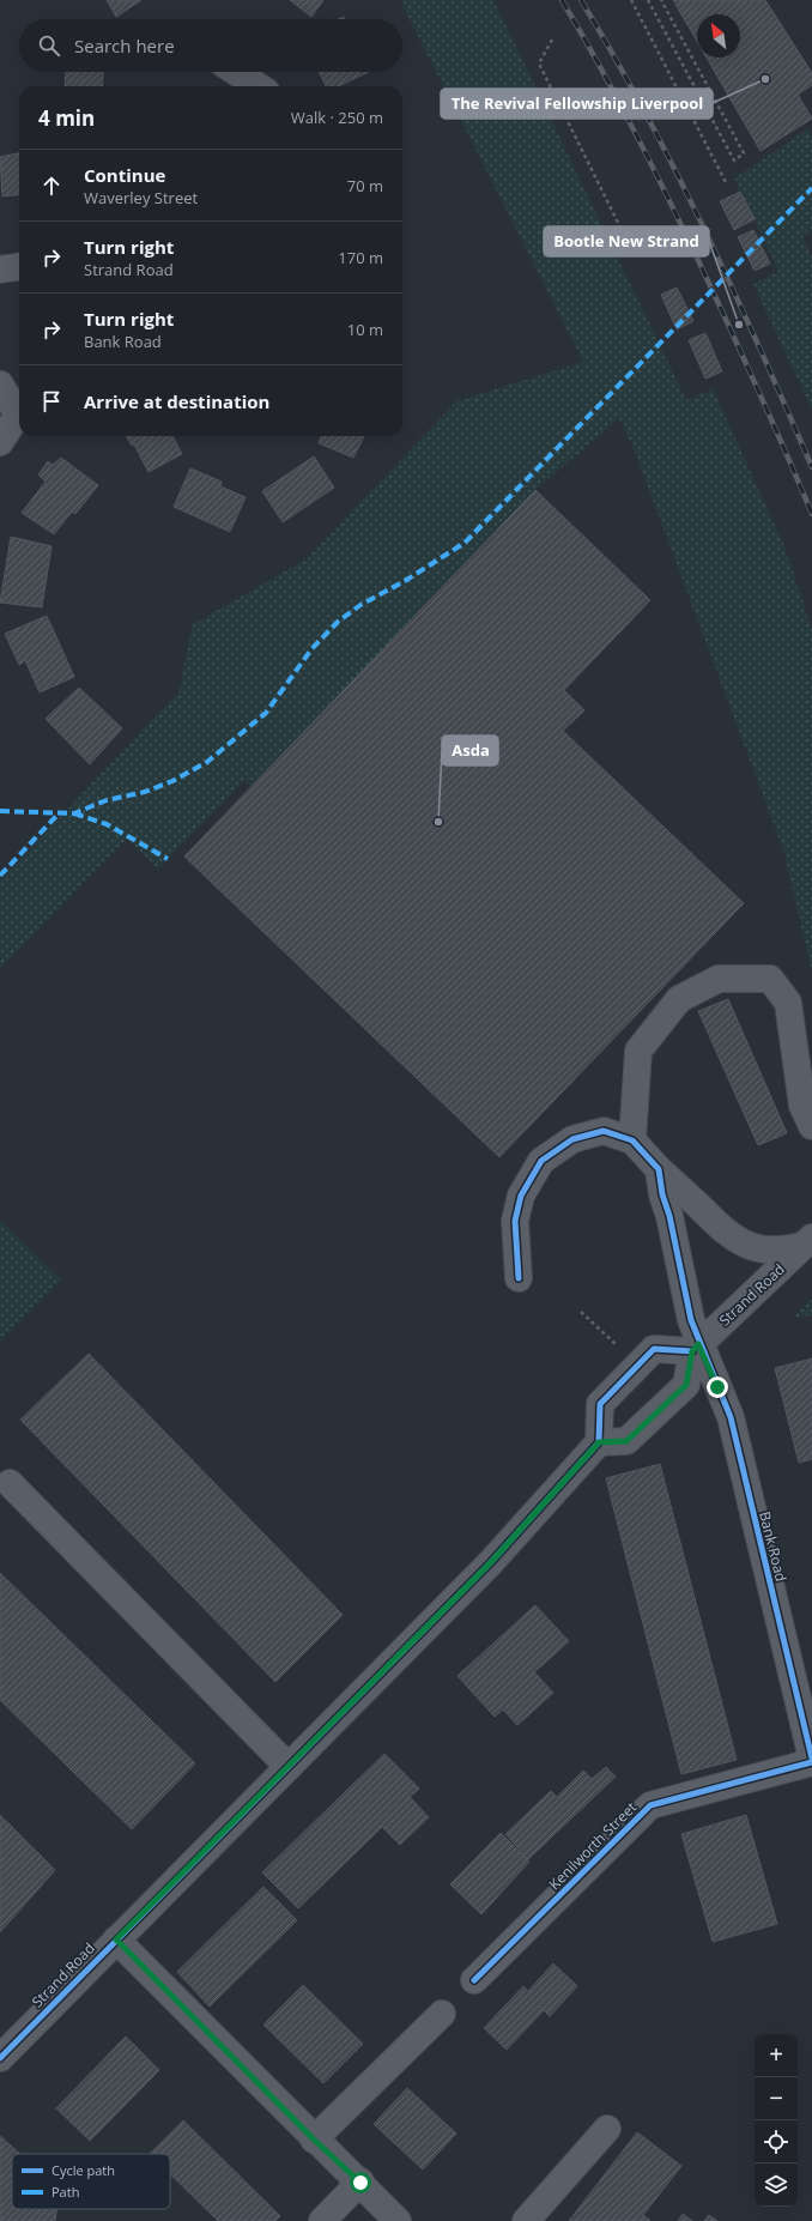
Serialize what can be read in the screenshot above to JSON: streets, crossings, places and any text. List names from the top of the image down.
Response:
{
  "streets": {
    "street": ["Strand Road", "Bank Road", "Kenilworth Street"]
  },
  "crossings": [
    ["Strand Road", "Bank Road"]
  ],
  "places": ["The Revival Fellowship Liverpool", "Bootle New Strand", "Asda"],
  "legend": ["Cycle path", "Path"],
  "north": "top left",
  "page": {
    "search": "Search here",
    "heading": ["4 min", "Walk · 250 m"],
    "list": [
      ["Continue", "Waverley Street", "70 m"],
      ["Turn right", "Strand Road", "170 m"],
      ["Turn right", "Bank Road", "10 m"],
      "Arrive at destination"
    ],
    "map_buttons": ["+", "−"]
  }
}
